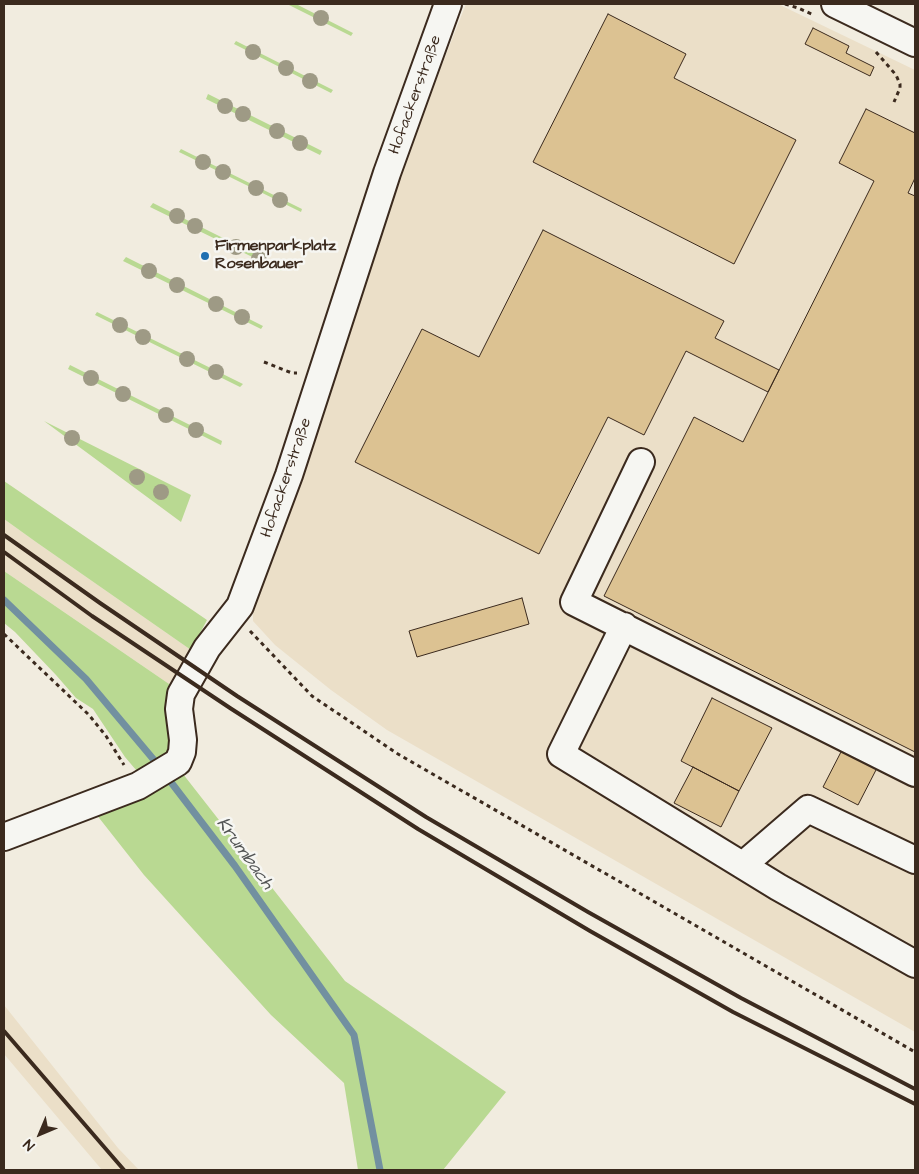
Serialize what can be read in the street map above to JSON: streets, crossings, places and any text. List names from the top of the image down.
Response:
{
  "streets": {
    "street": ["Hofackerstraße"]
  },
  "water": ["Krumbach"],
  "places": ["Firmenparkplatz Rosenbauer"],
  "north": "bottom left"
}
